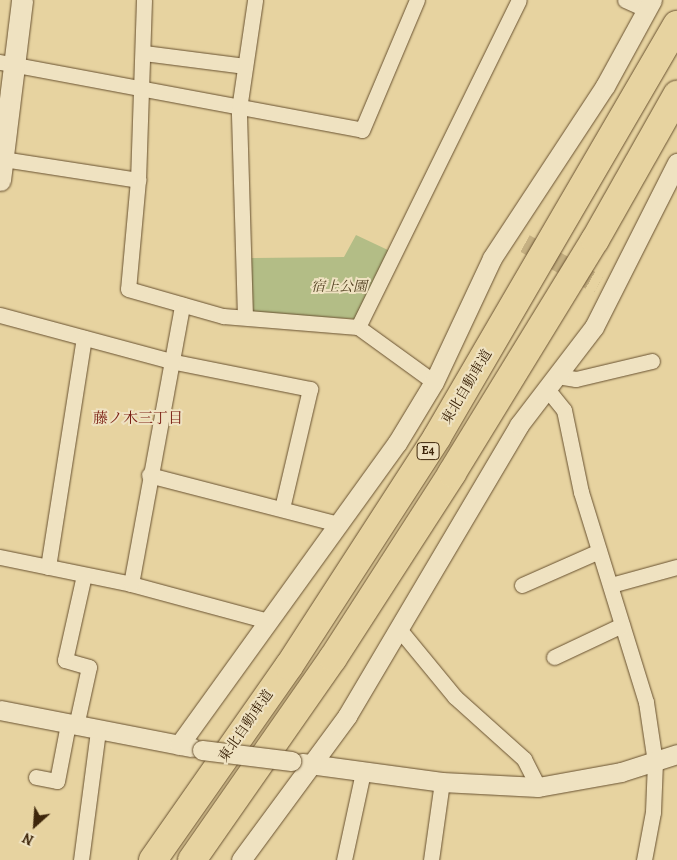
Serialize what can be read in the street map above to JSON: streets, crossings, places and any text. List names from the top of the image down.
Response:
{
  "streets": {
    "highway": ["東北自動車道", "E4"]
  },
  "districts": ["藤ノ木三丁目"],
  "parks": ["宿上公園"],
  "north": "bottom left"
}
